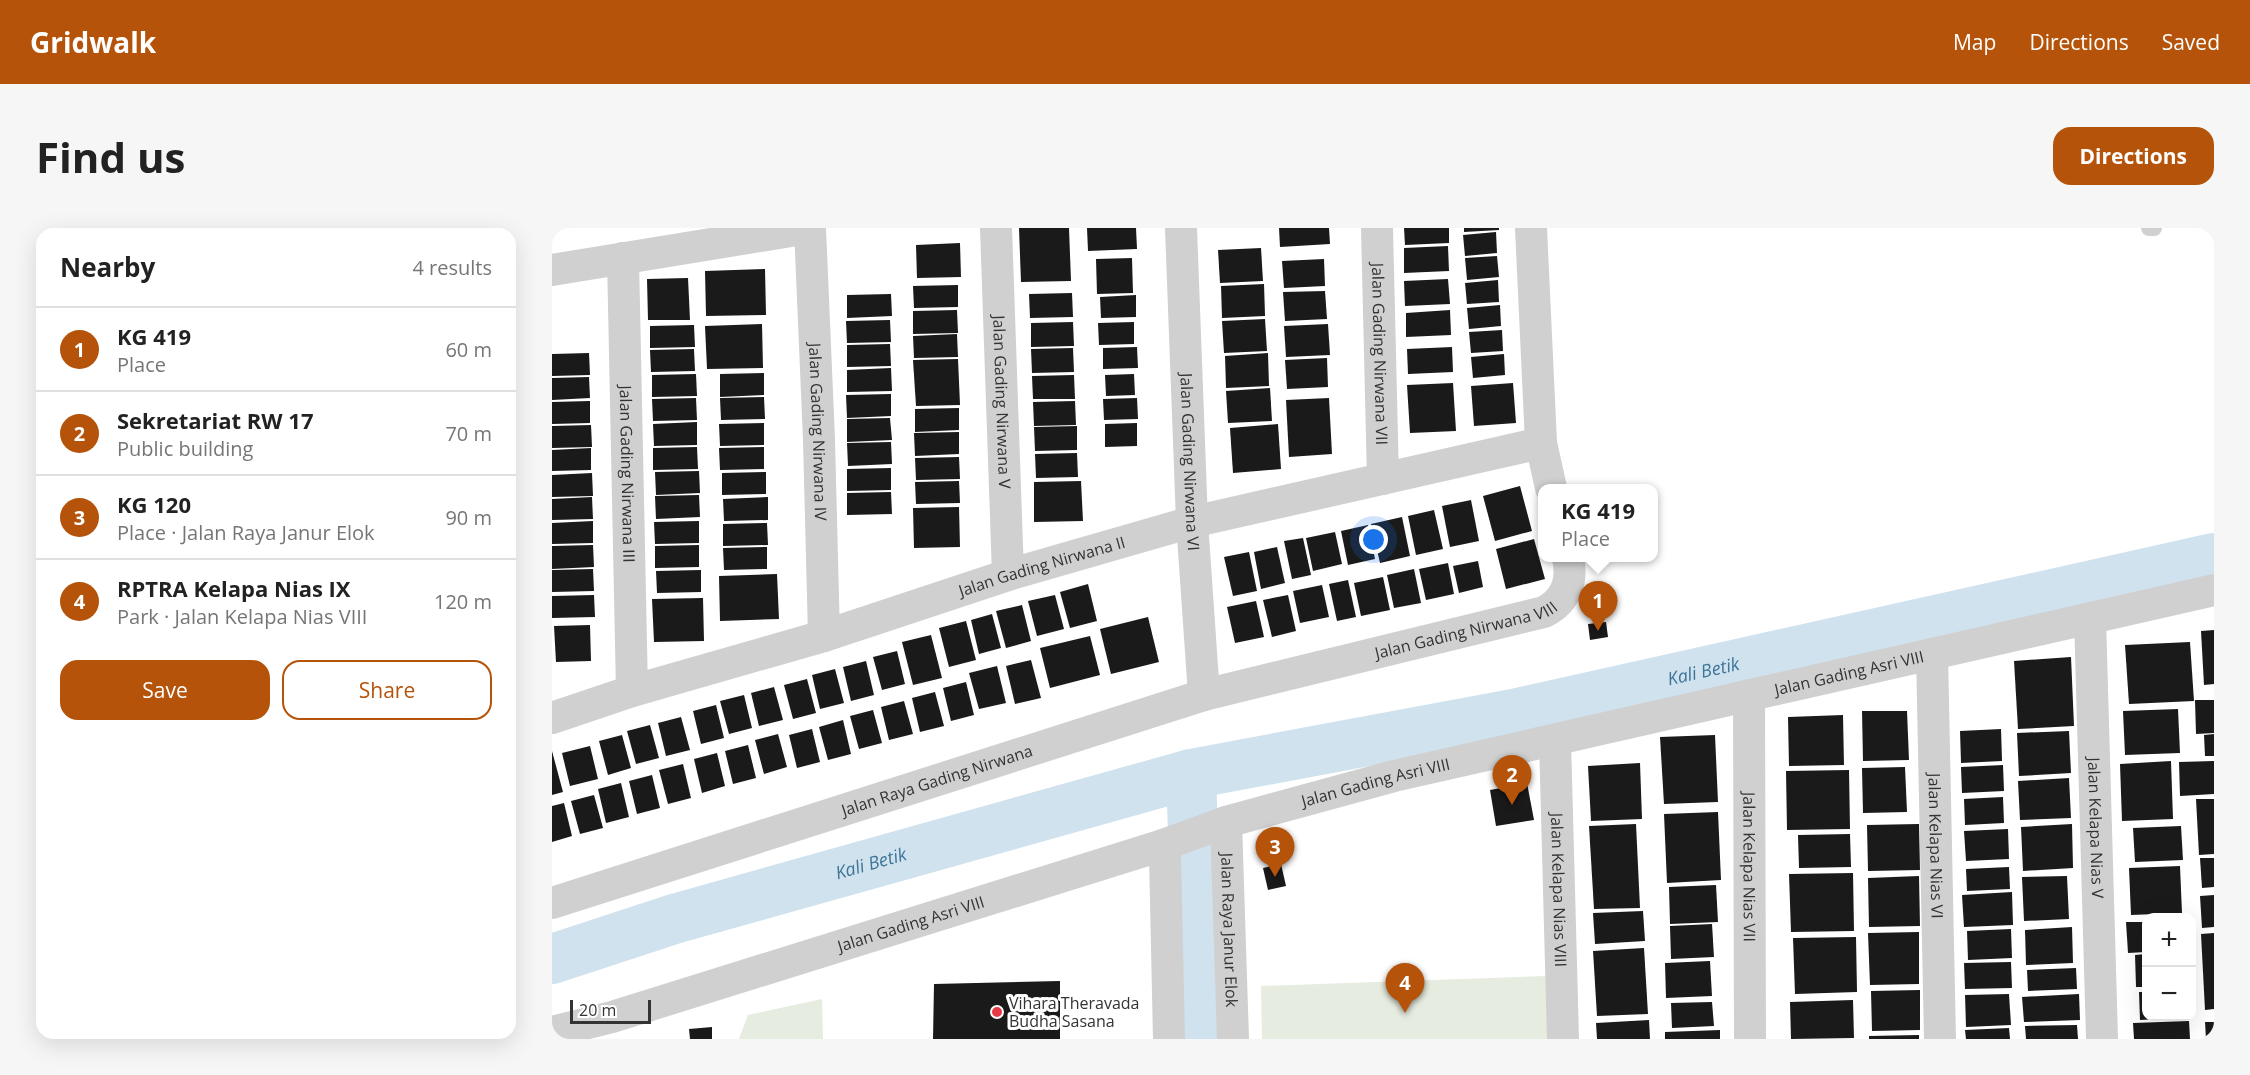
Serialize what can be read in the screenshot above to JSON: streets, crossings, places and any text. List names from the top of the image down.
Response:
{
  "streets": {
    "street": [
      "Jalan Gading Nirwana VII",
      "Jalan Gading Nirwana V",
      "Jalan Gading Nirwana IV",
      "Jalan Gading Nirwana VI",
      "Jalan Gading Nirwana III",
      "Jalan Gading Nirwana II",
      "Jalan Gading Nirwana VIII",
      "Jalan Gading Asri VIII",
      "Jalan Raya Gading Nirwana",
      "Jalan Kelapa Nias V",
      "Jalan Kelapa Nias VI",
      "Jalan Kelapa Nias VII",
      "Jalan Kelapa Nias VIII",
      "Jalan Raya Janur Elok"
    ]
  },
  "crossings": [
    ["Jalan Gading Nirwana VII", "Jalan Gading Nirwana II"],
    ["Jalan Gading Nirwana V", "Jalan Gading Nirwana II"],
    ["Jalan Gading Nirwana IV", "Jalan Gading Nirwana II"],
    ["Jalan Gading Nirwana VI", "Jalan Gading Nirwana II"],
    ["Jalan Gading Nirwana VI", "Jalan Raya Gading Nirwana"],
    ["Jalan Gading Nirwana III", "Jalan Gading Nirwana II"],
    ["Jalan Gading Nirwana VIII", "Jalan Raya Gading Nirwana"],
    ["Jalan Gading Asri VIII", "Jalan Kelapa Nias V"],
    ["Jalan Gading Asri VIII", "Jalan Kelapa Nias VI"],
    ["Jalan Gading Asri VIII", "Jalan Kelapa Nias VII"],
    ["Jalan Gading Asri VIII", "Jalan Kelapa Nias VIII"],
    ["Jalan Gading Asri VIII", "Jalan Raya Janur Elok"]
  ],
  "water": ["Kali Betik"],
  "places": ["Vihara Theravada Budha Sasana"],
  "scale_bar": "20 m",
  "page": {
    "header": "Gridwalk",
    "nav": ["Map", "Directions", "Saved"],
    "buttons": [
      "Directions",
      ["Save", "Share"]
    ],
    "title": "Find us",
    "heading": ["Nearby", "4 results"],
    "list": [
      {
        "mark": "1",
        "name": "KG 419",
        "note": "Place",
        "value": "60 m"
      },
      {
        "mark": "2",
        "name": "Sekretariat RW 17",
        "note": "Public building",
        "value": "70 m"
      },
      {
        "mark": "3",
        "name": "KG 120",
        "note": "Place · Jalan Raya Janur Elok",
        "value": "90 m"
      },
      {
        "mark": "4",
        "name": "RPTRA Kelapa Nias IX",
        "note": "Park · Jalan Kelapa Nias VIII",
        "value": "120 m"
      }
    ],
    "popup": ["KG 419", "Place"],
    "pins": [
      "1",
      "2",
      "3",
      "4"
    ],
    "map_buttons": ["+", "−"],
    "scale": "20 m"
  }
}
